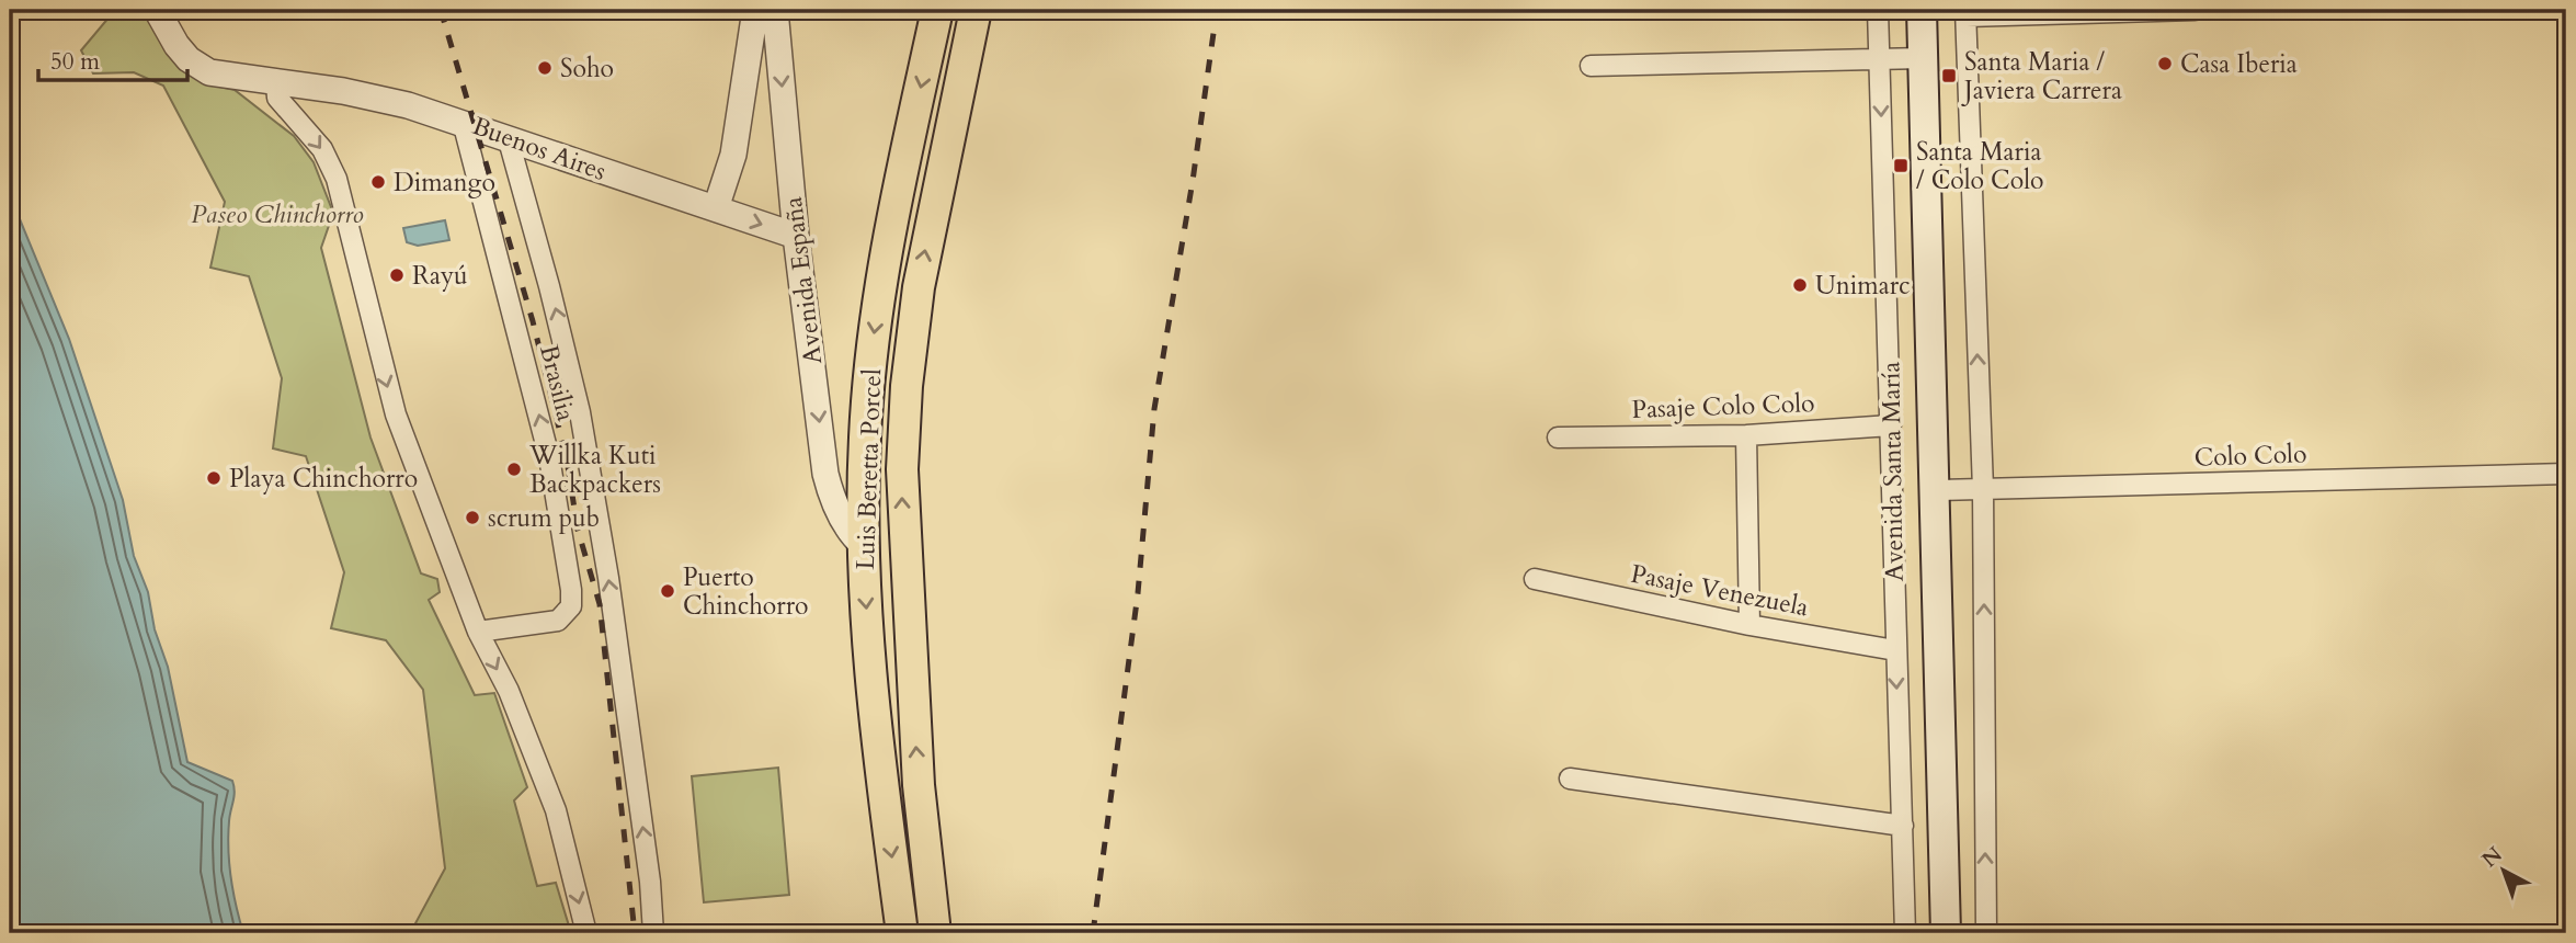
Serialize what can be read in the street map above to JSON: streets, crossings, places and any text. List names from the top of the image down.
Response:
{
  "streets": {
    "main road": ["Luis Beretta Porcel", "Avenida Santa María"],
    "street": [
      "Buenos Aires",
      "Avenida España",
      "Brasilia",
      "Pasaje Colo Colo",
      "Colo Colo",
      "Pasaje Venezuela"
    ]
  },
  "crossings": [
    ["Buenos Aires", "Avenida España"],
    ["Buenos Aires", "Brasilia"],
    ["Avenida España", "Luis Beretta Porcel"],
    ["Pasaje Colo Colo", "Avenida Santa María"],
    ["Colo Colo", "Avenida Santa María"],
    ["Avenida Santa María", "Pasaje Venezuela"]
  ],
  "parks": ["Paseo Chinchorro"],
  "places": {
    "other": [
      "Casa Iberia",
      "Soho",
      "Dimango",
      "Rayú",
      "Unimarc",
      "Willka Kuti Backpackers",
      "Playa Chinchorro",
      "scrum pub",
      "Puerto Chinchorro"
    ],
    "transit": ["Santa Maria / Javiera Carrera", "Santa Maria / Colo Colo"]
  },
  "scale_bar": "50 m",
  "north": "top left"
}
